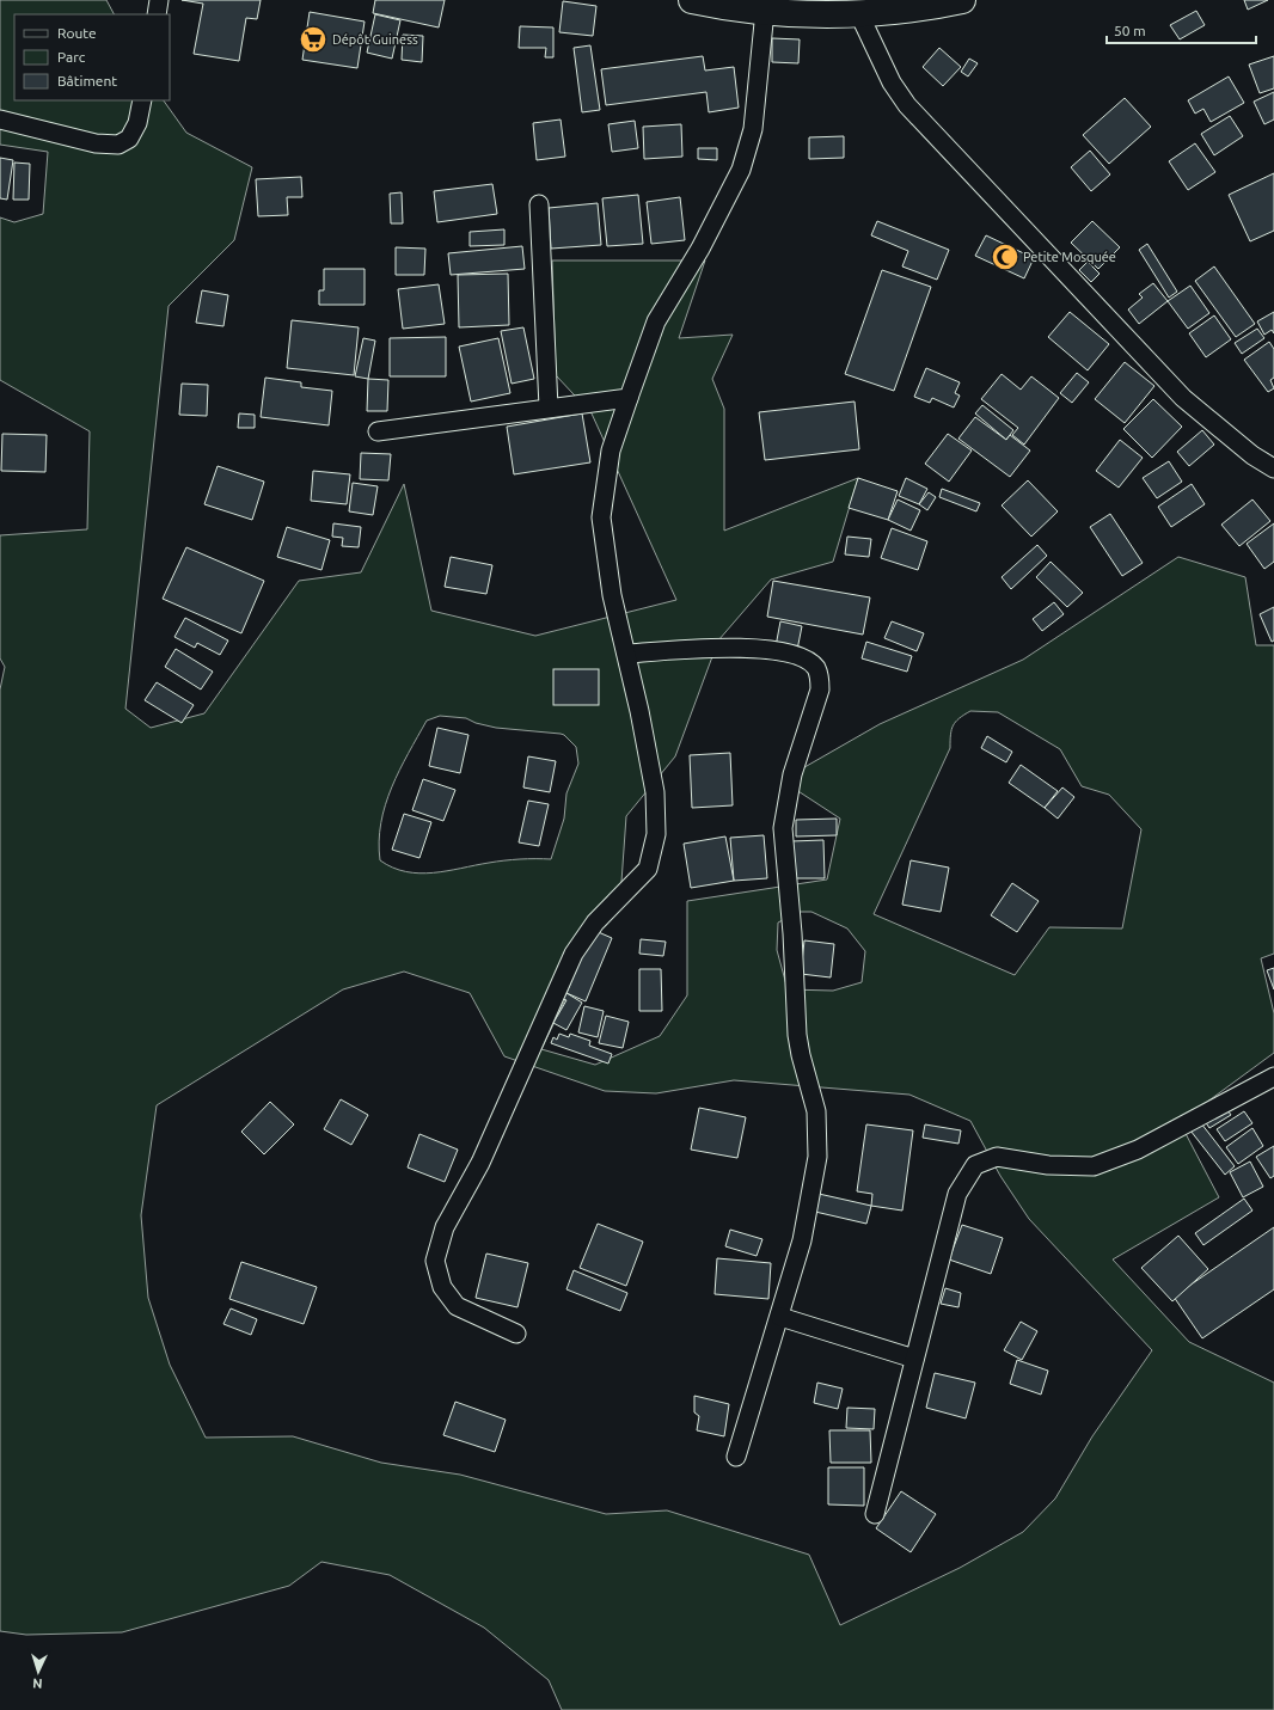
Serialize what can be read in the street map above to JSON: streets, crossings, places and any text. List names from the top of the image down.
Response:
{
  "places": {
    "supermarket": ["Dépôt Guiness"],
    "mosque": ["Petite Mosquée"]
  },
  "legend": ["Route", "Parc", "Bâtiment"],
  "scale_bar": "50 m",
  "north": "bottom"
}
